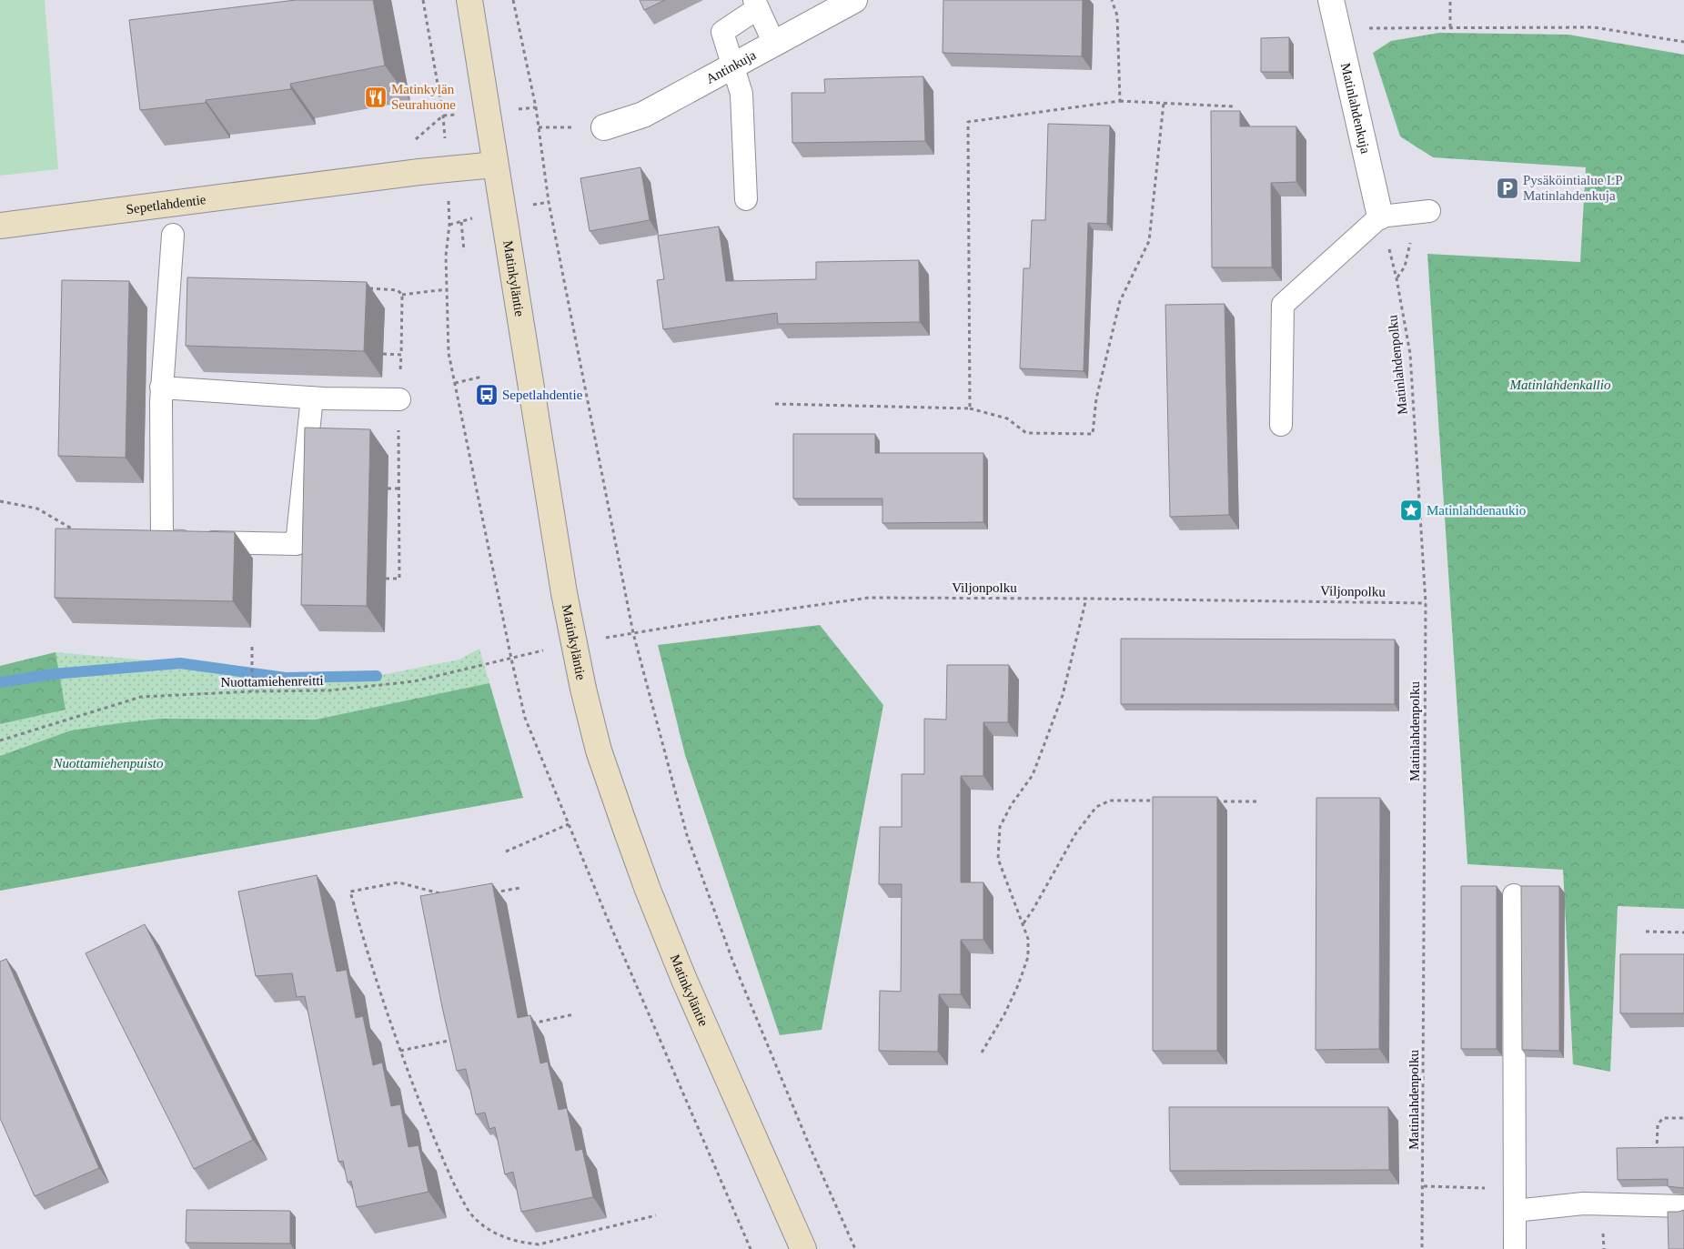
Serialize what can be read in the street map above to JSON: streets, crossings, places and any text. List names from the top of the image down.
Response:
{
  "streets": {
    "main road": ["Sepetlahdentie", "Matinkyläntie"],
    "street": ["Antinkuja", "Matinlahdenkuja"],
    "path": ["Matinlahdenpolku", "Viljonpolku", "Nuottamiehenreitti"]
  },
  "crossings": [
    ["Matinlahdenkuja", "Matinlahdenpolku"],
    ["Sepetlahdentie", "Matinkyläntie"],
    ["Matinlahdenpolku", "Viljonpolku"]
  ],
  "parks": ["Matinlahdenkallio", "Nuottamiehenpuisto"],
  "places": {
    "restaurant": ["Matinkylän Seurahuone"],
    "parking": ["Pysäköintialue LP Matinlahdenkuja"],
    "bus stop": ["Sepetlahdentie"],
    "place": ["Matinlahdenaukio"]
  }
}
